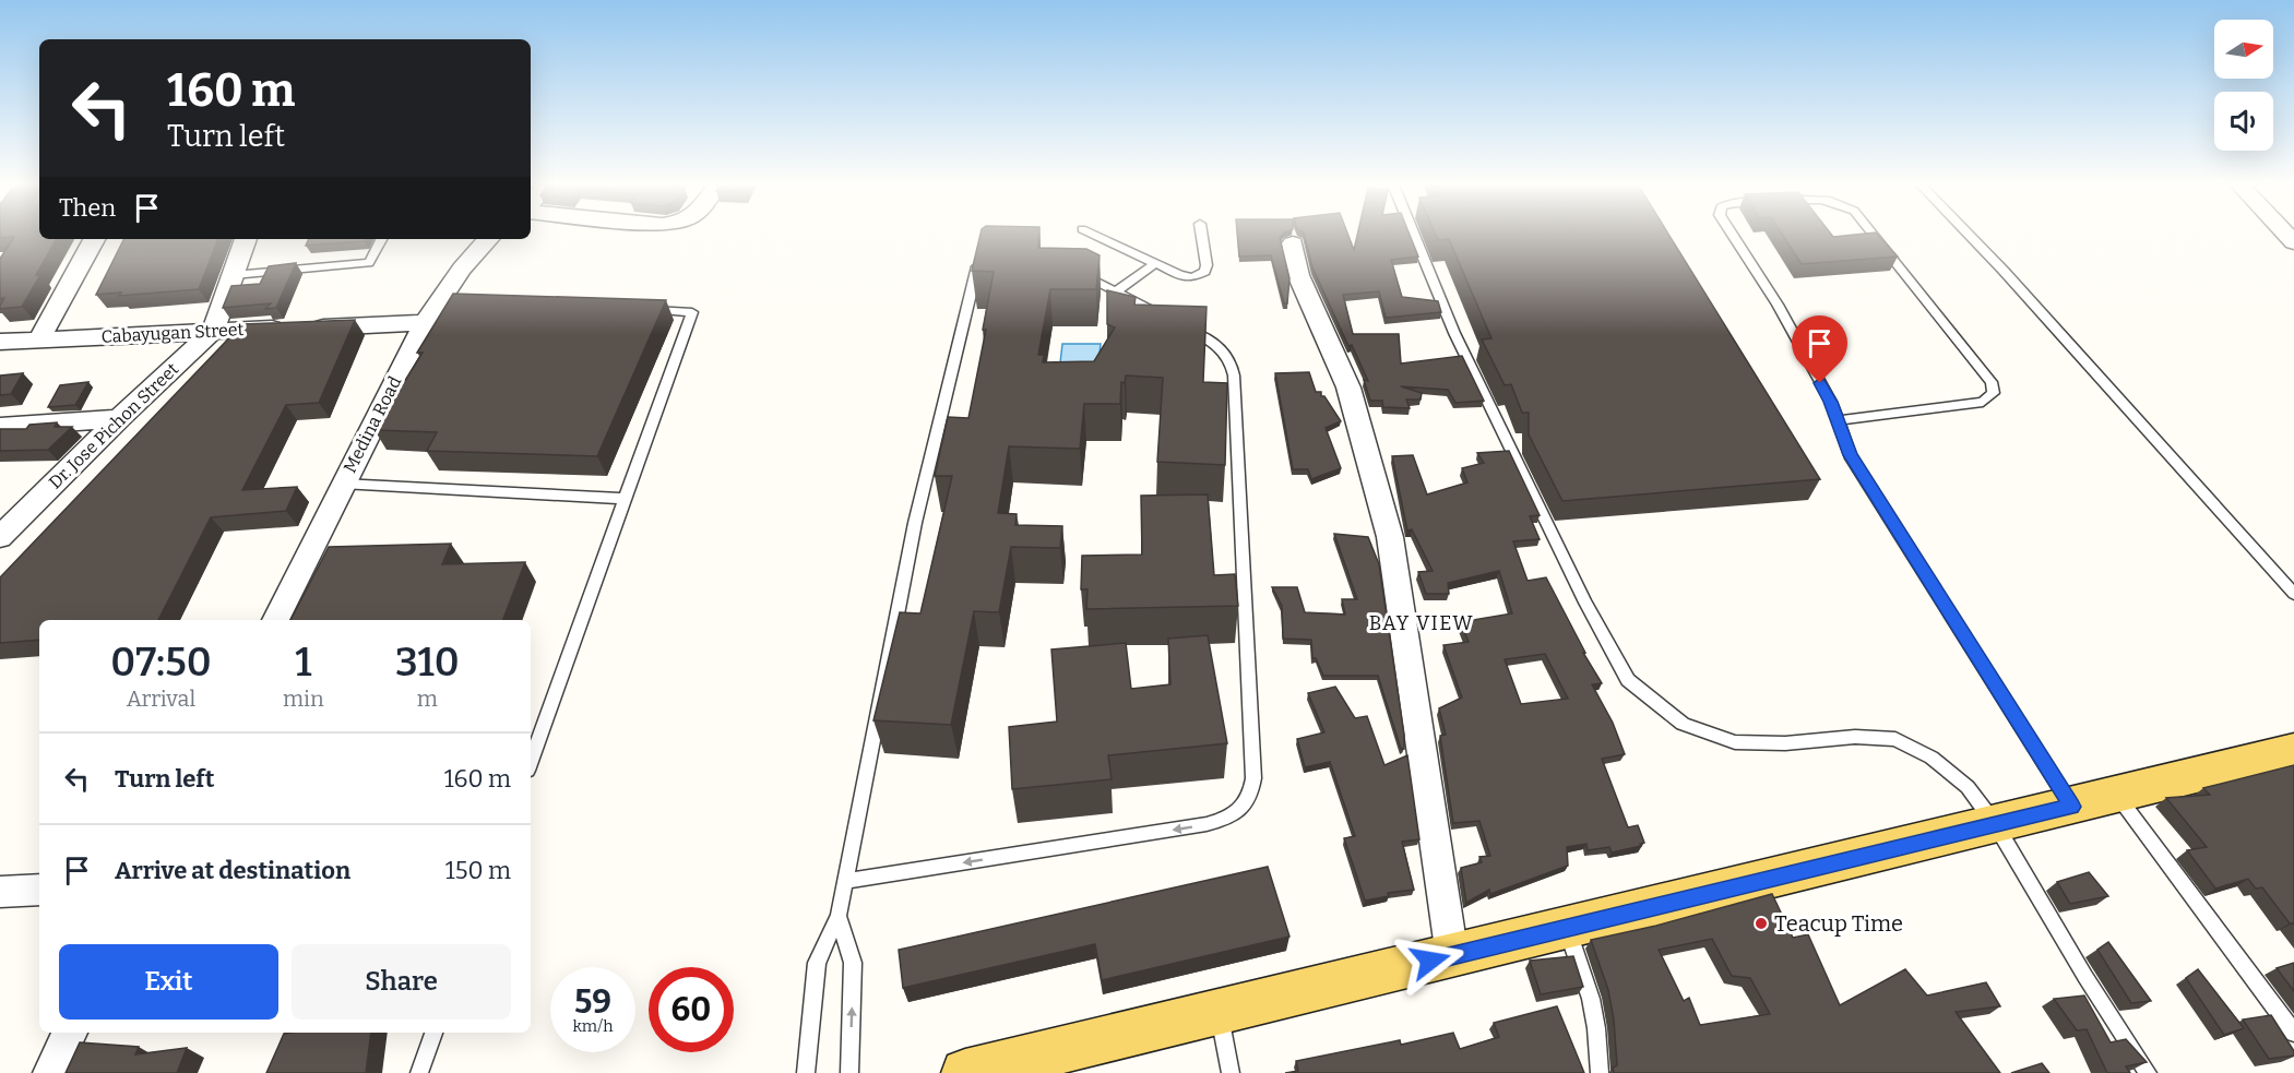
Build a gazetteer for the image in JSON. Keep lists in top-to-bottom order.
{
  "streets": {
    "street": ["Cabayugan Street", "Medina Road", "Dr. Jose Pichon Street"]
  },
  "crossings": [
    ["Cabayugan Street", "Medina Road"],
    ["Cabayugan Street", "Dr. Jose Pichon Street"]
  ],
  "districts": ["BAY VIEW"],
  "places": ["Teacup Time"],
  "north": "right",
  "page": {
    "turn": ["160 m", "Turn left"],
    "then": "Then",
    "eta": [
      "07:50",
      "Arrival",
      "1",
      "min",
      "310",
      "m"
    ],
    "list": [
      {
        "name": "Turn left",
        "value": "160 m"
      },
      {
        "name": "Arrive at destination",
        "value": "150 m"
      }
    ],
    "buttons": ["Exit", "Share"],
    "speed": "59 km/h",
    "limit": "60"
  }
}
